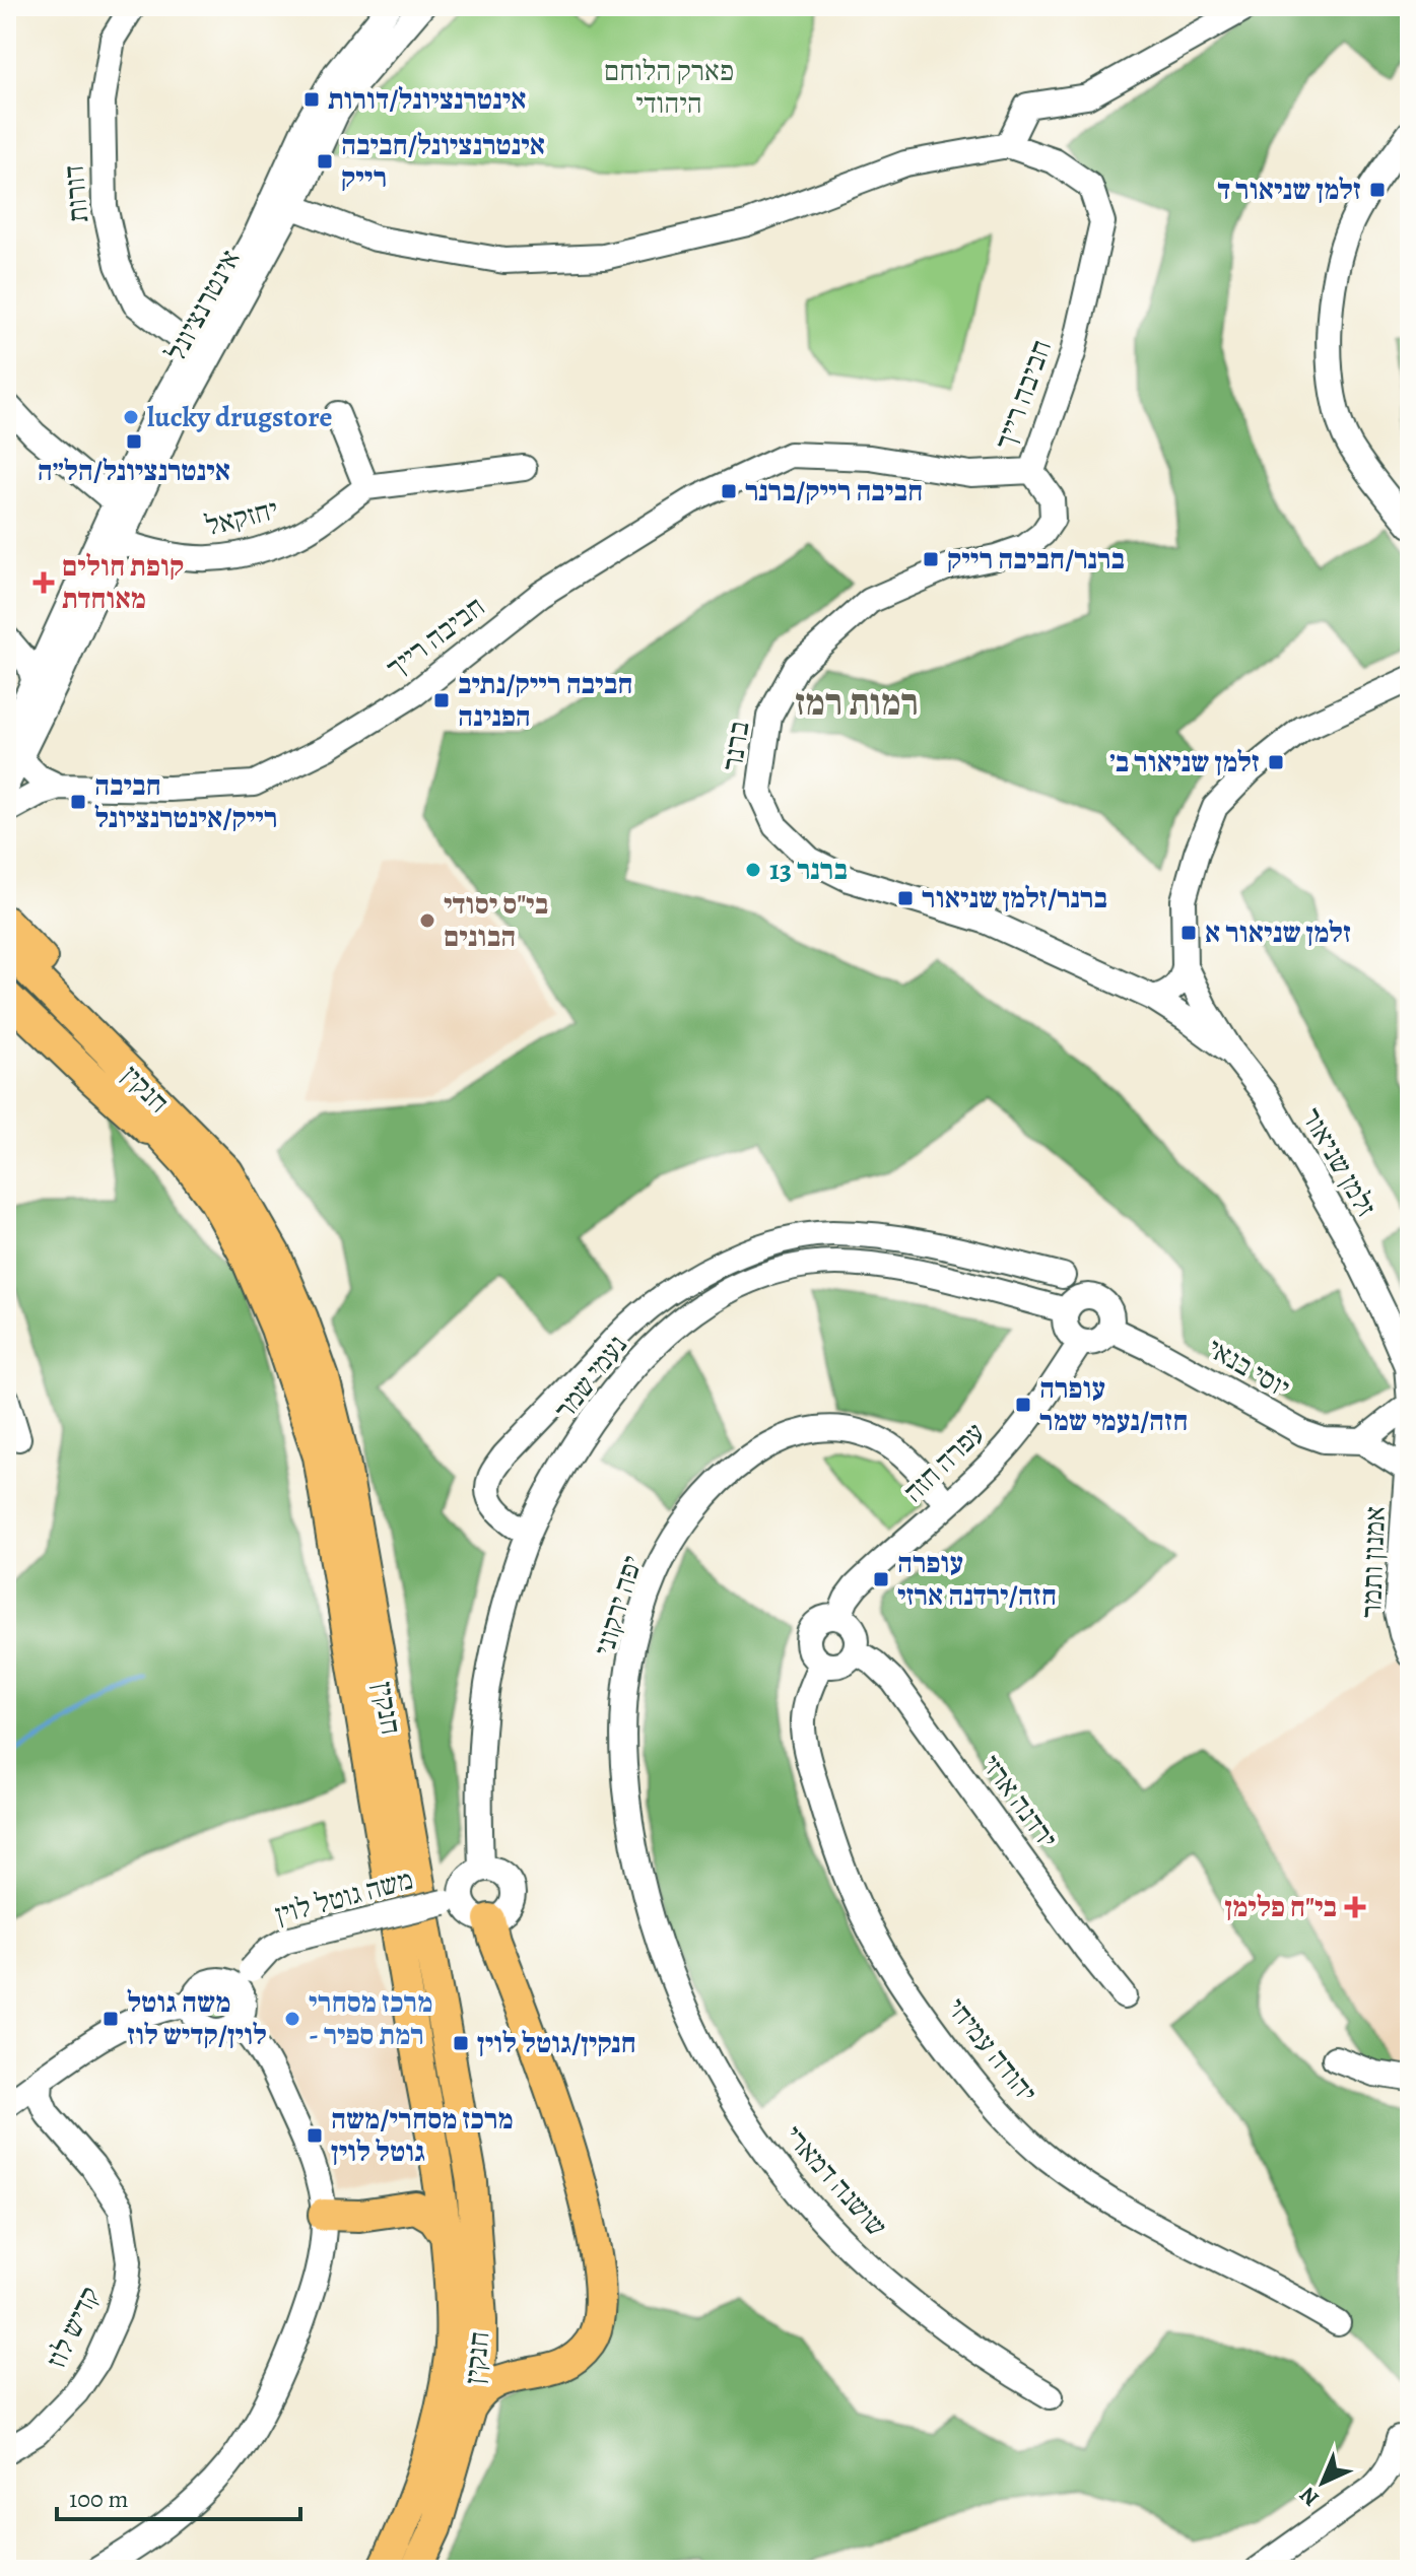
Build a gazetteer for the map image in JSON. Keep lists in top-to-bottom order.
{
  "streets": {
    "main road": ["חנקין"],
    "street": [
      "דורות",
      "אינטרנציונל",
      "חביבה רייך",
      "יחזקאל",
      "ברנר",
      "זלמן שניאור",
      "יוסי בנאי",
      "נעמי שמר",
      "עפרה חזה",
      "אמנון ותמר",
      "יפה ירקוני",
      "ירדנה ארזי",
      "משה גוטל לוין",
      "יהודה עמיחי",
      "שושנה דמארי",
      "קדיש לוז"
    ]
  },
  "crossings": [
    ["דורות", "אינטרנציונל"],
    ["אינטרנציונל", "חביבה רייך"],
    ["אינטרנציונל", "יחזקאל"],
    ["חביבה רייך", "ברנר"],
    ["ברנר", "זלמן שניאור"],
    ["יוסי בנאי", "נעמי שמר"],
    ["יוסי בנאי", "עפרה חזה"],
    ["נעמי שמר", "עפרה חזה"],
    ["נעמי שמר", "משה גוטל לוין"],
    ["עפרה חזה", "יפה ירקוני"],
    ["עפרה חזה", "ירדנה ארזי"],
    ["עפרה חזה", "יהודה עמיחי"],
    ["יפה ירקוני", "שושנה דמארי"],
    ["ירדנה ארזי", "יהודה עמיחי"]
  ],
  "districts": ["רמות רמז"],
  "parks": ["פארק הלוחם היהודי"],
  "places": {
    "transit": [
      "אינטרנציונל/דורות",
      "אינטרנציונל/חביבה רייק",
      "זלמן שניאור ד",
      "אינטרנציונל/הל״ה",
      "חביבה רייק/ברנר",
      "ברנר/חביבה רייק",
      "חביבה רייק/נתיב הפנינה",
      "זלמן שניאור ב׳",
      "חביבה רייק/אינטרנציונל",
      "ברנר/זלמן שניאור",
      "זלמן שניאור א",
      "עופרה חזה/נעמי שמר",
      "עופרה חזה/ירדנה ארזי",
      "משה גוטל לוין/קדיש לוז",
      "חנקין/גוטל לוין",
      "מרכז מסחרי/משה גוטל לוין"
    ],
    "other": [
      "lucky drugstore",
      "ברנר 13",
      "בי\"ס יסודי הבונים",
      "מרכז מסחרי - רמת ספיר"
    ],
    "health": ["קופת חולים מאוחדת", "בי\"ח פלימן"]
  },
  "scale_bar": "100 m",
  "north": "bottom left"
}
